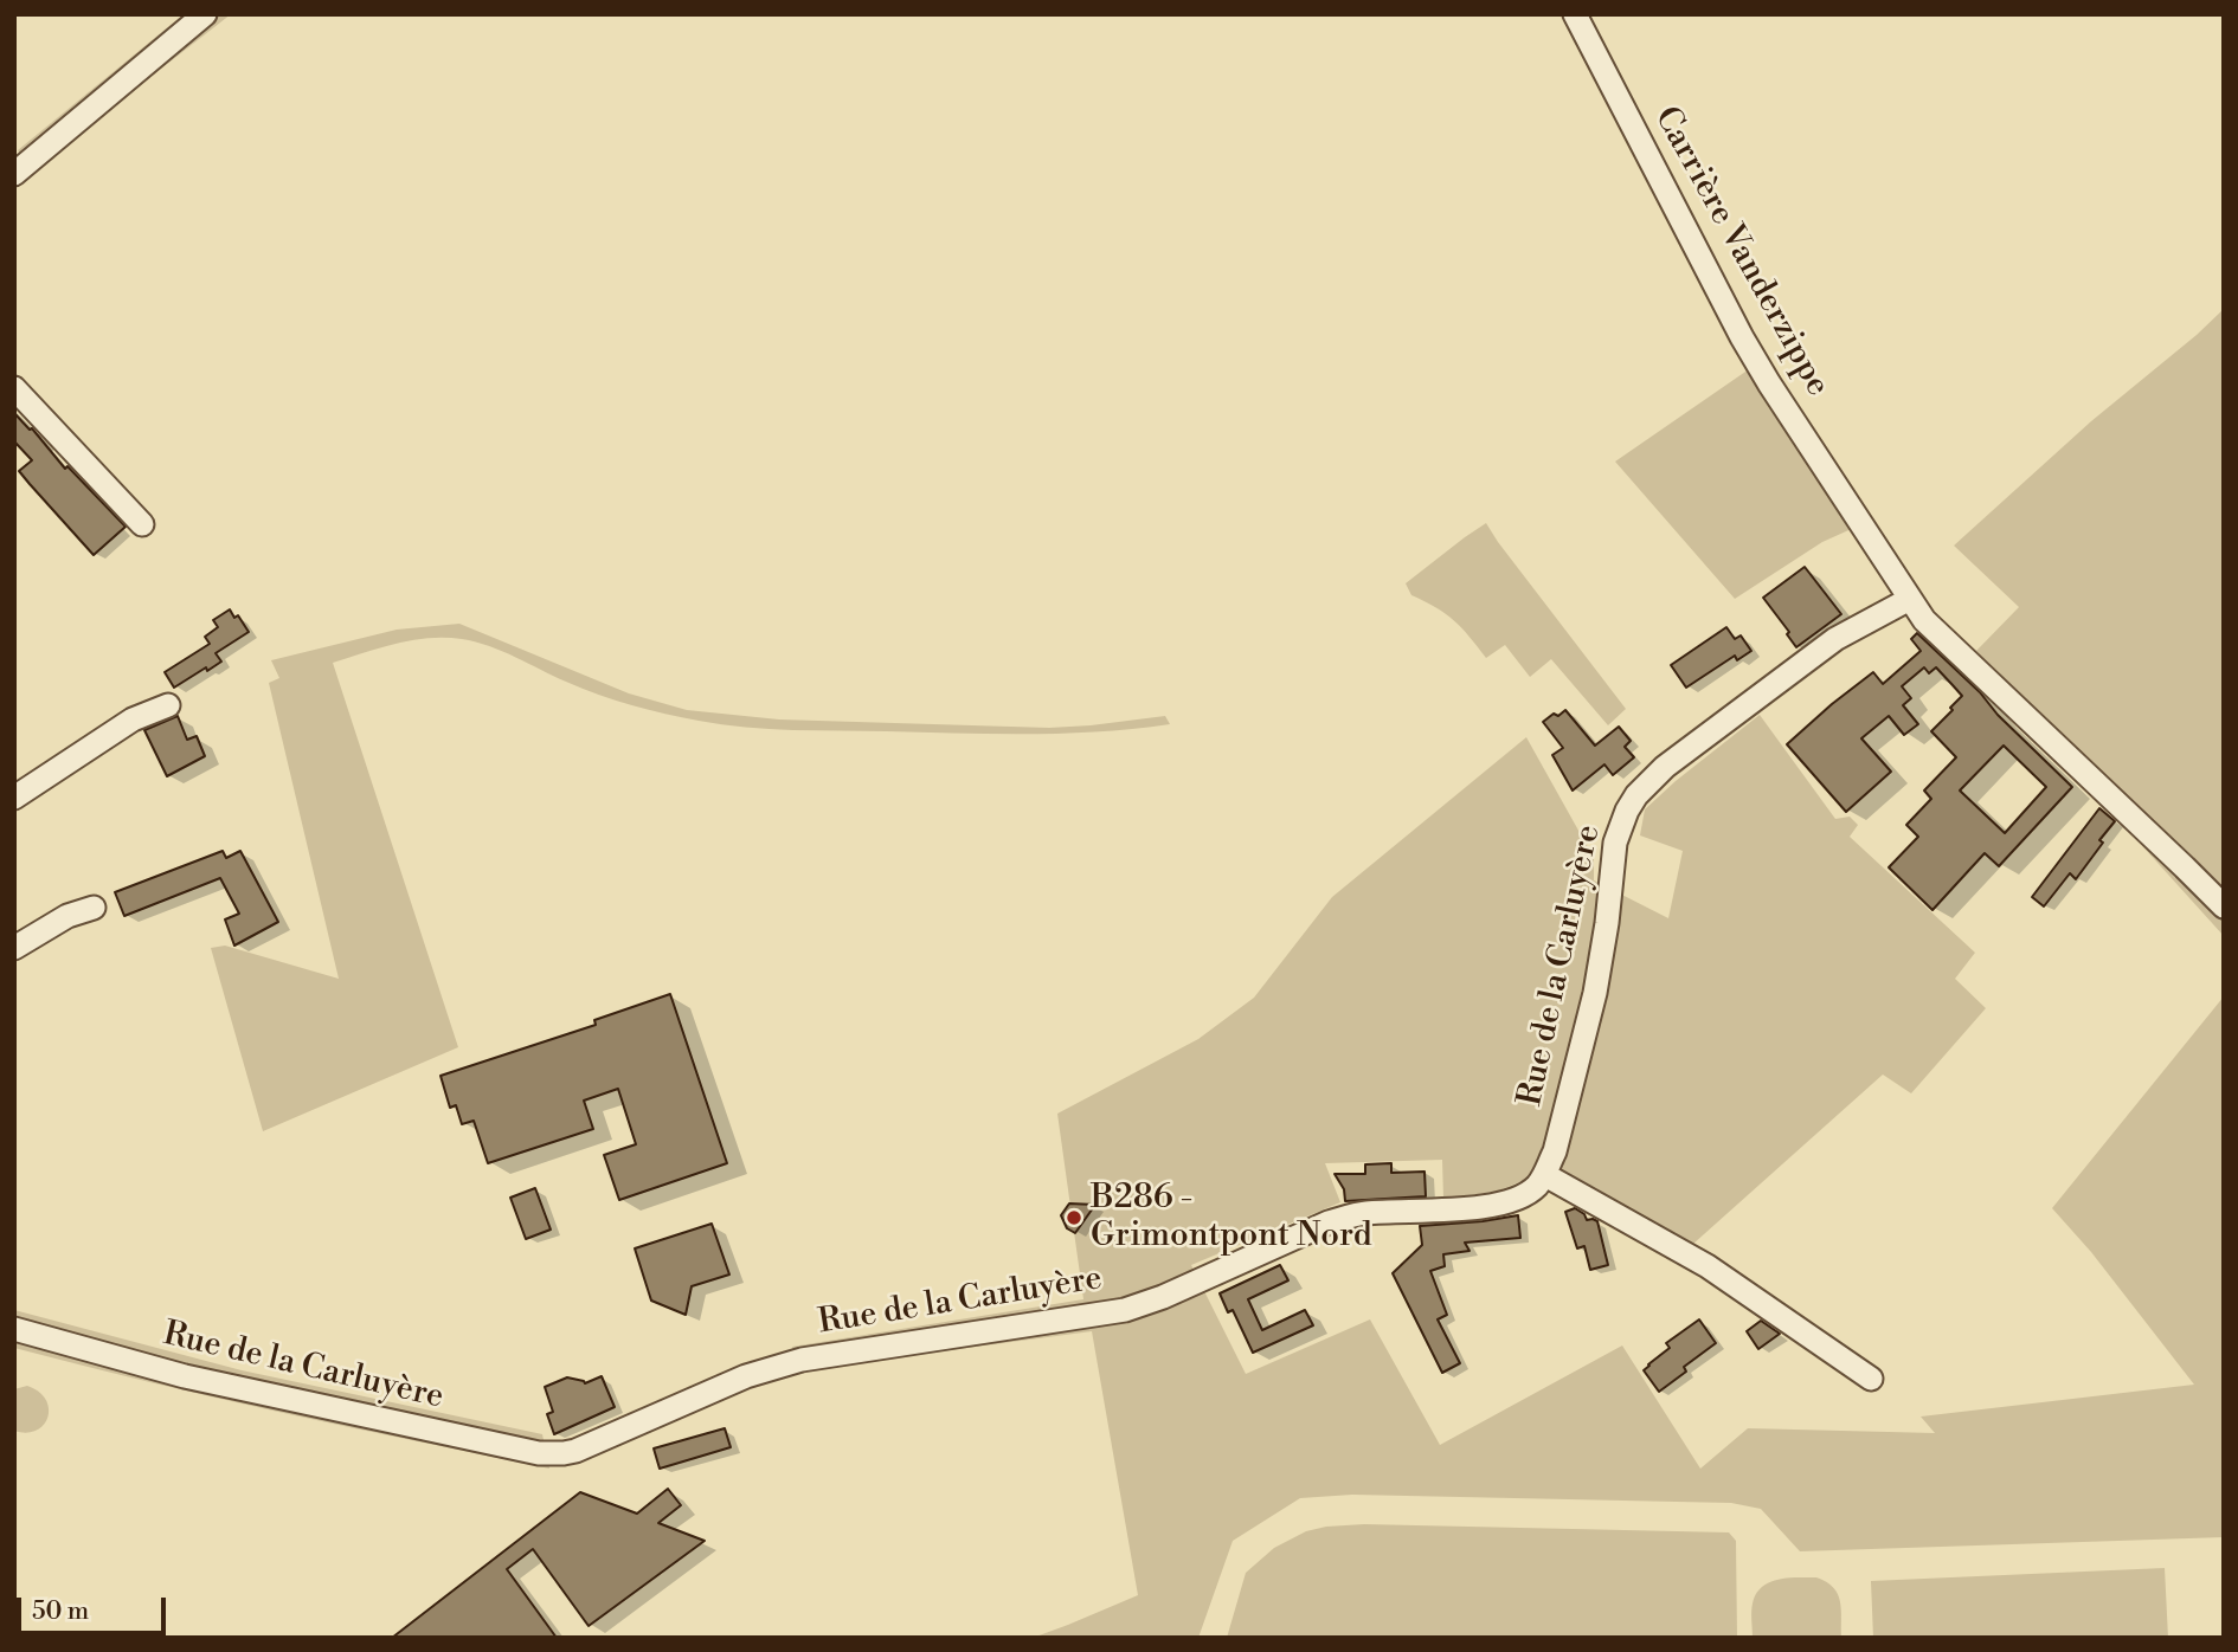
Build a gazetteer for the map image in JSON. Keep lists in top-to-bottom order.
{
  "streets": {
    "street": ["Carrière Vanderzippe", "Rue de la Carluyère"]
  },
  "crossings": [
    ["Carrière Vanderzippe", "Rue de la Carluyère"]
  ],
  "places": ["B286 - Grimontpont Nord"],
  "scale_bar": "50 m"
}
